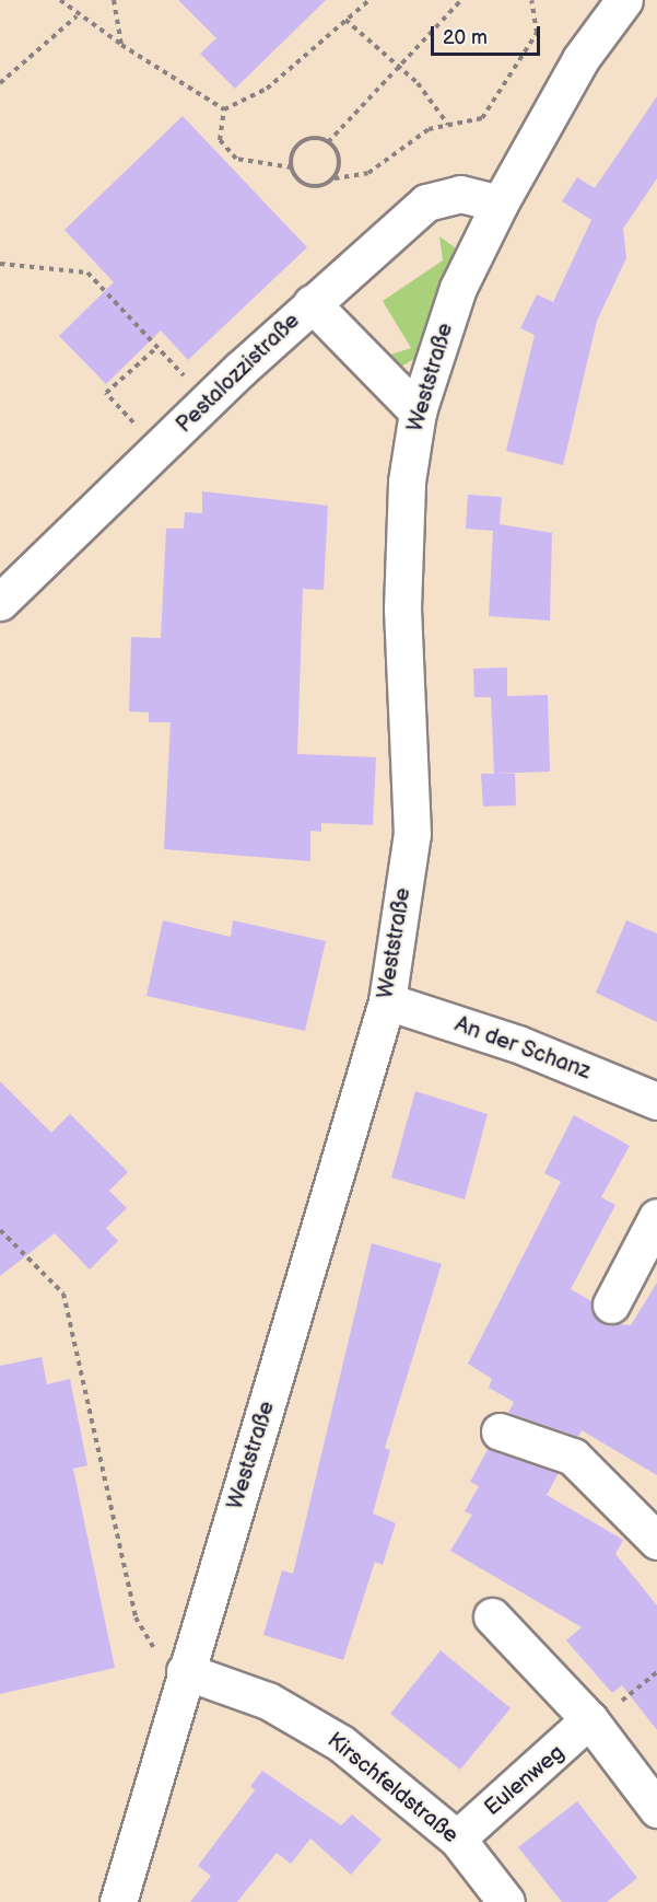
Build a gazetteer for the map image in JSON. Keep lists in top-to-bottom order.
{
  "streets": {
    "street": [
      "Pestalozzistraße",
      "Weststraße",
      "An der Schanz",
      "Eulenweg",
      "Kirschfeldstraße"
    ]
  },
  "crossings": [
    ["Pestalozzistraße", "Weststraße"],
    ["Weststraße", "An der Schanz"],
    ["Weststraße", "Kirschfeldstraße"],
    ["Eulenweg", "Kirschfeldstraße"]
  ],
  "scale_bar": "20 m"
}
